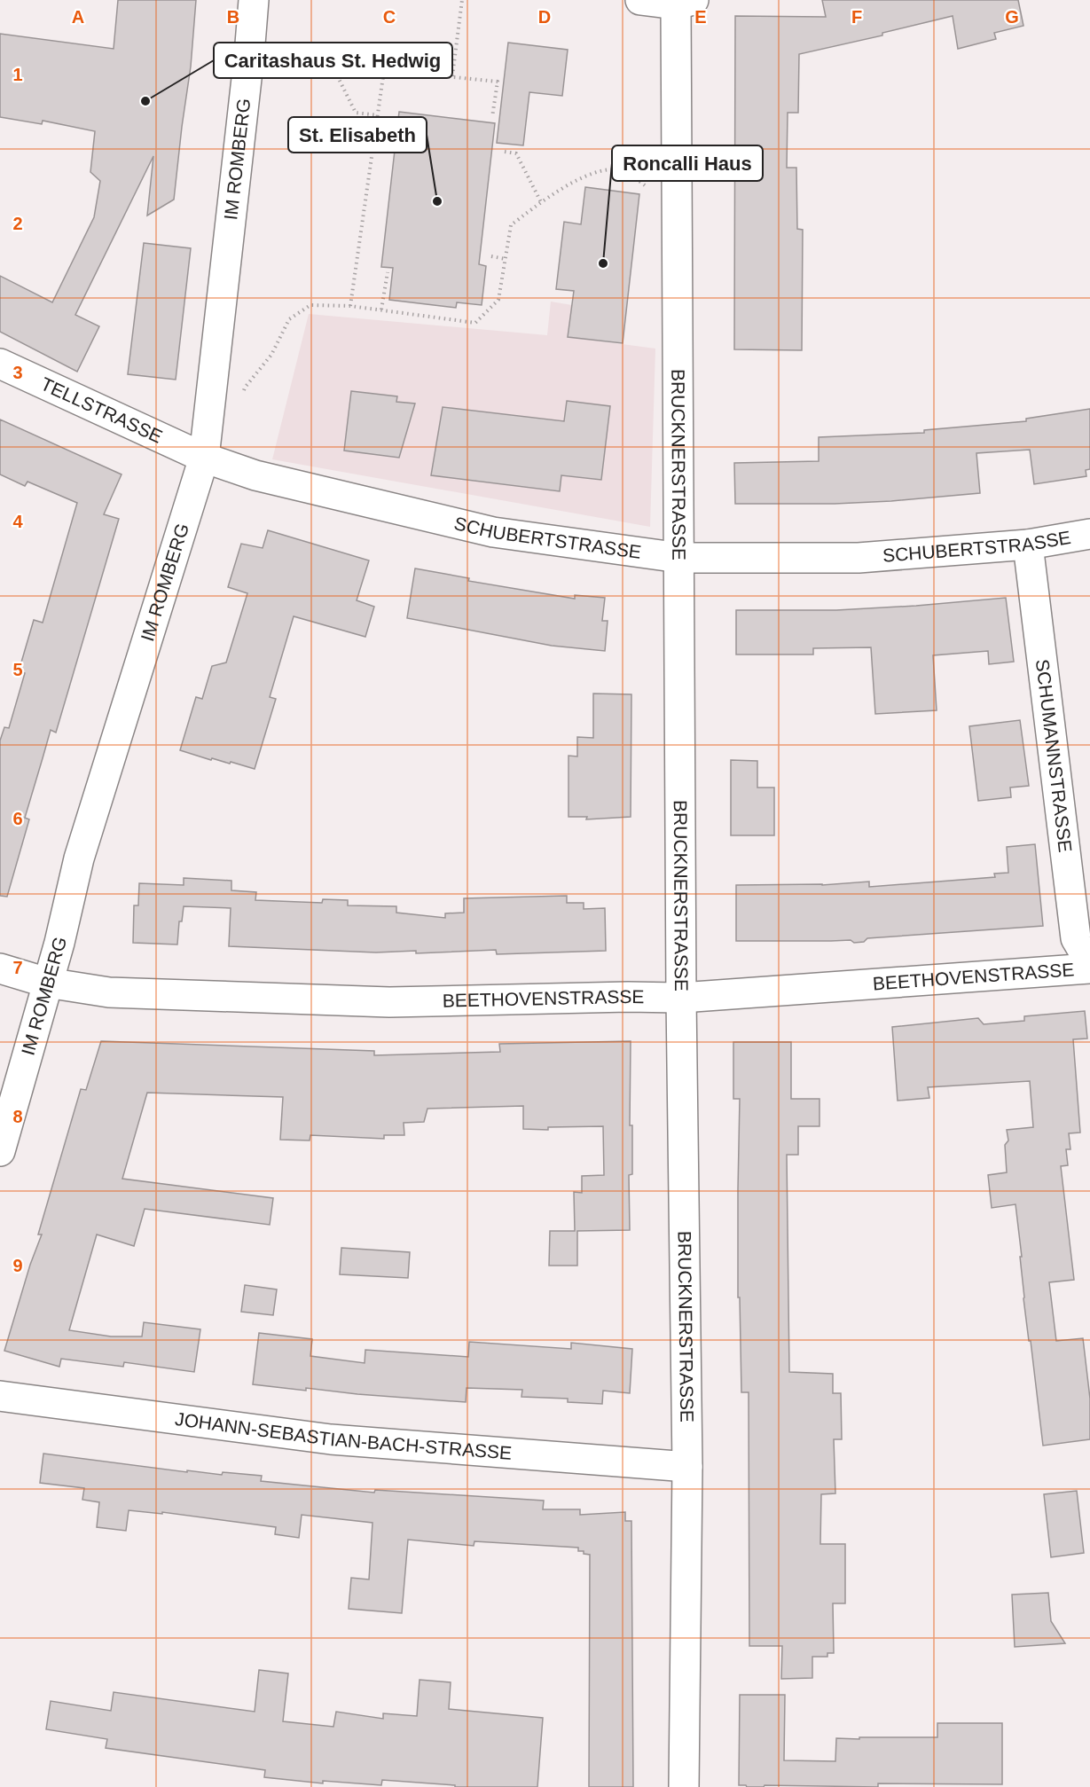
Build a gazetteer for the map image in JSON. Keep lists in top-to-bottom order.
{
  "streets": {
    "street": [
      "IM ROMBERG",
      "TELLSTRASSE",
      "BRUCKNERSTRASSE",
      "SCHUBERTSTRASSE",
      "SCHUMANNSTRASSE",
      "BEETHOVENSTRASSE",
      "JOHANN-SEBASTIAN-BACH-STRASSE"
    ]
  },
  "crossings": [
    ["IM ROMBERG", "TELLSTRASSE"],
    ["IM ROMBERG", "SCHUBERTSTRASSE"],
    ["IM ROMBERG", "BEETHOVENSTRASSE"],
    ["TELLSTRASSE", "SCHUBERTSTRASSE"],
    ["BRUCKNERSTRASSE", "SCHUBERTSTRASSE"],
    ["BRUCKNERSTRASSE", "BEETHOVENSTRASSE"],
    ["BRUCKNERSTRASSE", "JOHANN-SEBASTIAN-BACH-STRASSE"],
    ["SCHUBERTSTRASSE", "SCHUMANNSTRASSE"]
  ],
  "places": ["Caritashaus St. Hedwig", "St. Elisabeth", "Roncalli Haus"],
  "grid": {
    "columns": [
      "A",
      "B",
      "C",
      "D",
      "E",
      "F",
      "G"
    ],
    "rows": [
      "1",
      "2",
      "3",
      "4",
      "5",
      "6",
      "7",
      "8",
      "9"
    ]
  }
}
